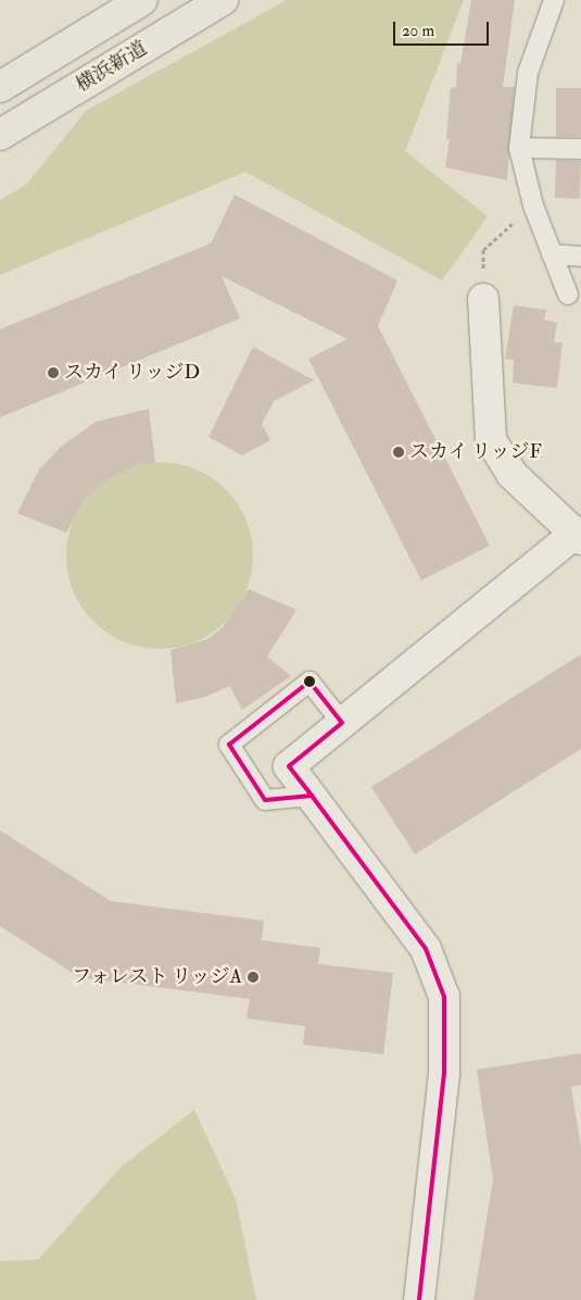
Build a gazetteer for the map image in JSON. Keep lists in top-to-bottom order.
{
  "streets": {
    "highway": ["横浜新道"]
  },
  "places": ["スカイ リッジD", "スカイ リッジF", "フォレスト リッジA"],
  "scale_bar": "20 m"
}
